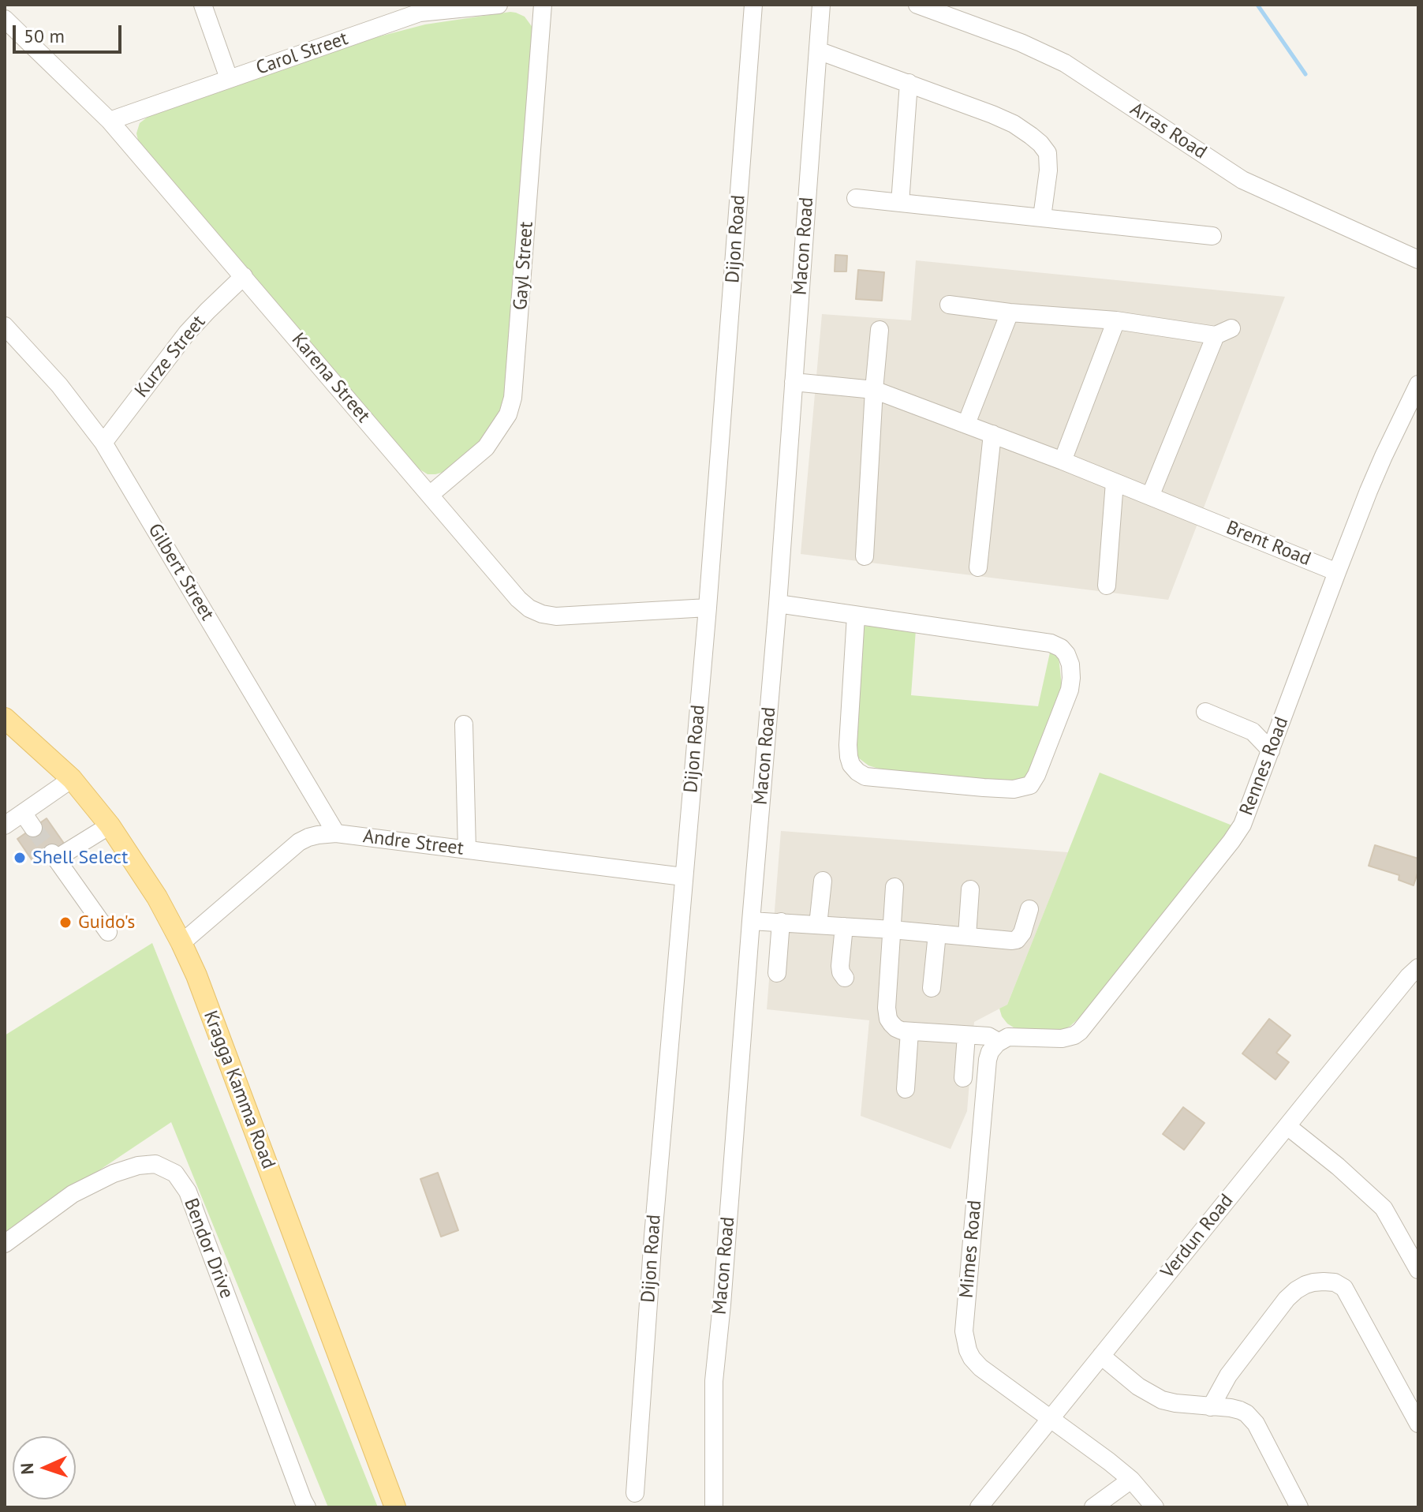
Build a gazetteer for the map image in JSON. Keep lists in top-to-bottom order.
{
  "streets": {
    "main road": ["Kragga Kamma Road"],
    "street": [
      "Carol Street",
      "Arras Road",
      "Dijon Road",
      "Macon Road",
      "Gayl Street",
      "Kurze Street",
      "Karena Street",
      "Brent Road",
      "Gilbert Street",
      "Rennes Road",
      "Andre Street",
      "Verdun Road",
      "Bendor Drive",
      "Mimes Road"
    ]
  },
  "crossings": [
    ["Carol Street", "Karena Street"],
    ["Dijon Road", "Karena Street"],
    ["Dijon Road", "Andre Street"],
    ["Macon Road", "Brent Road"],
    ["Gayl Street", "Karena Street"],
    ["Kurze Street", "Karena Street"],
    ["Kurze Street", "Gilbert Street"],
    ["Brent Road", "Rennes Road"],
    ["Gilbert Street", "Andre Street"],
    ["Rennes Road", "Mimes Road"],
    ["Andre Street", "Kragga Kamma Road"],
    ["Verdun Road", "Mimes Road"]
  ],
  "places": ["Shell Select", "Guido's"],
  "scale_bar": "50 m",
  "north": "left"
}
